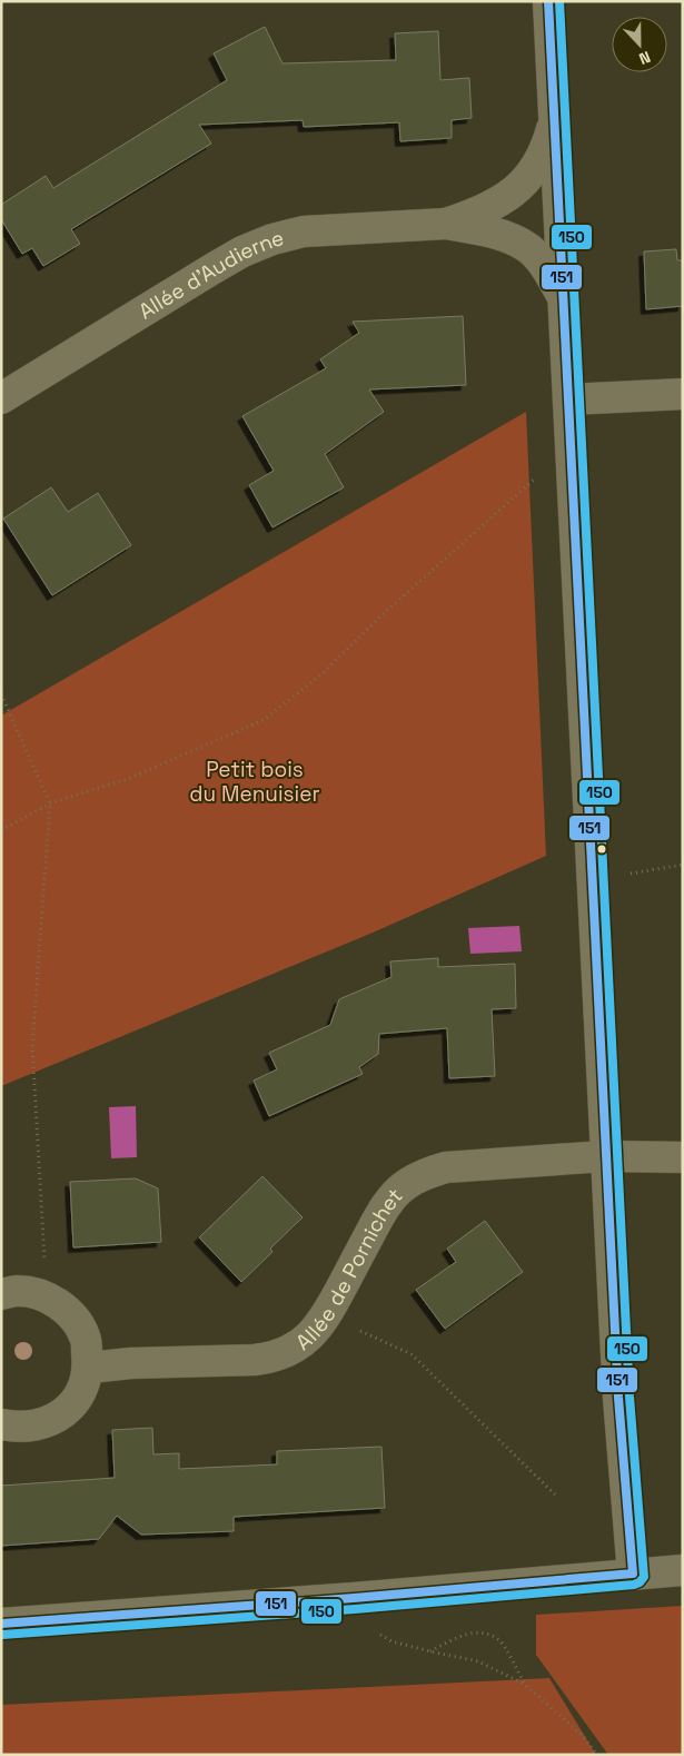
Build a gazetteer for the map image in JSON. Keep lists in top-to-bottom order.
{
  "streets": {
    "street": ["Allée d'Audierne", "Allée de Pornichet"]
  },
  "parks": ["Petit bois du Menuisier"],
  "lines": ["transit line 151", "transit line 150"],
  "north": "bottom"
}
